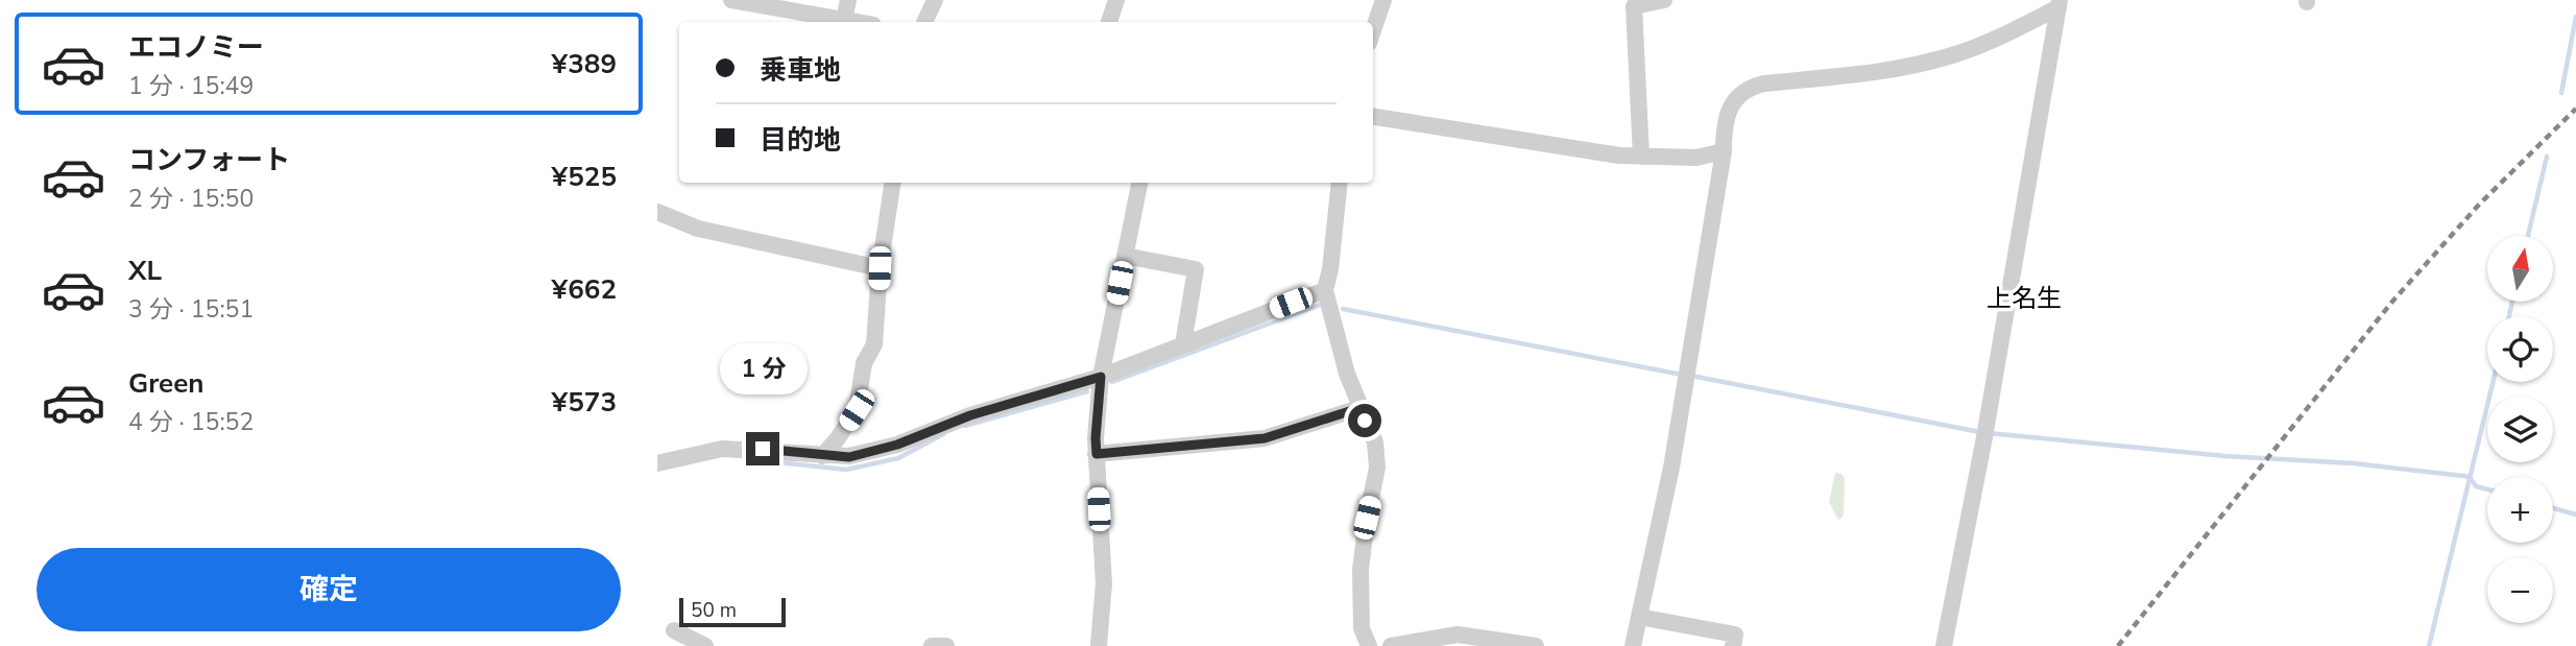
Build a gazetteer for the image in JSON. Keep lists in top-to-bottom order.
{
  "districts": ["上名生"],
  "scale_bar": "50 m",
  "north": "top",
  "page": {
    "list": [
      {
        "name": "エコノミー",
        "note": "1 分 · 15:49",
        "value": "¥389"
      },
      {
        "name": "コンフォート",
        "note": "2 分 · 15:50",
        "value": "¥525"
      },
      {
        "name": "XL",
        "note": "3 分 · 15:51",
        "value": "¥662"
      },
      {
        "name": "Green",
        "note": "4 分 · 15:52",
        "value": "¥573"
      }
    ],
    "banner": ["乗車地", "目的地"],
    "map_buttons": ["+", "−"],
    "bubble": "1 分",
    "buttons": "確定",
    "scale": "50 m"
  }
}
